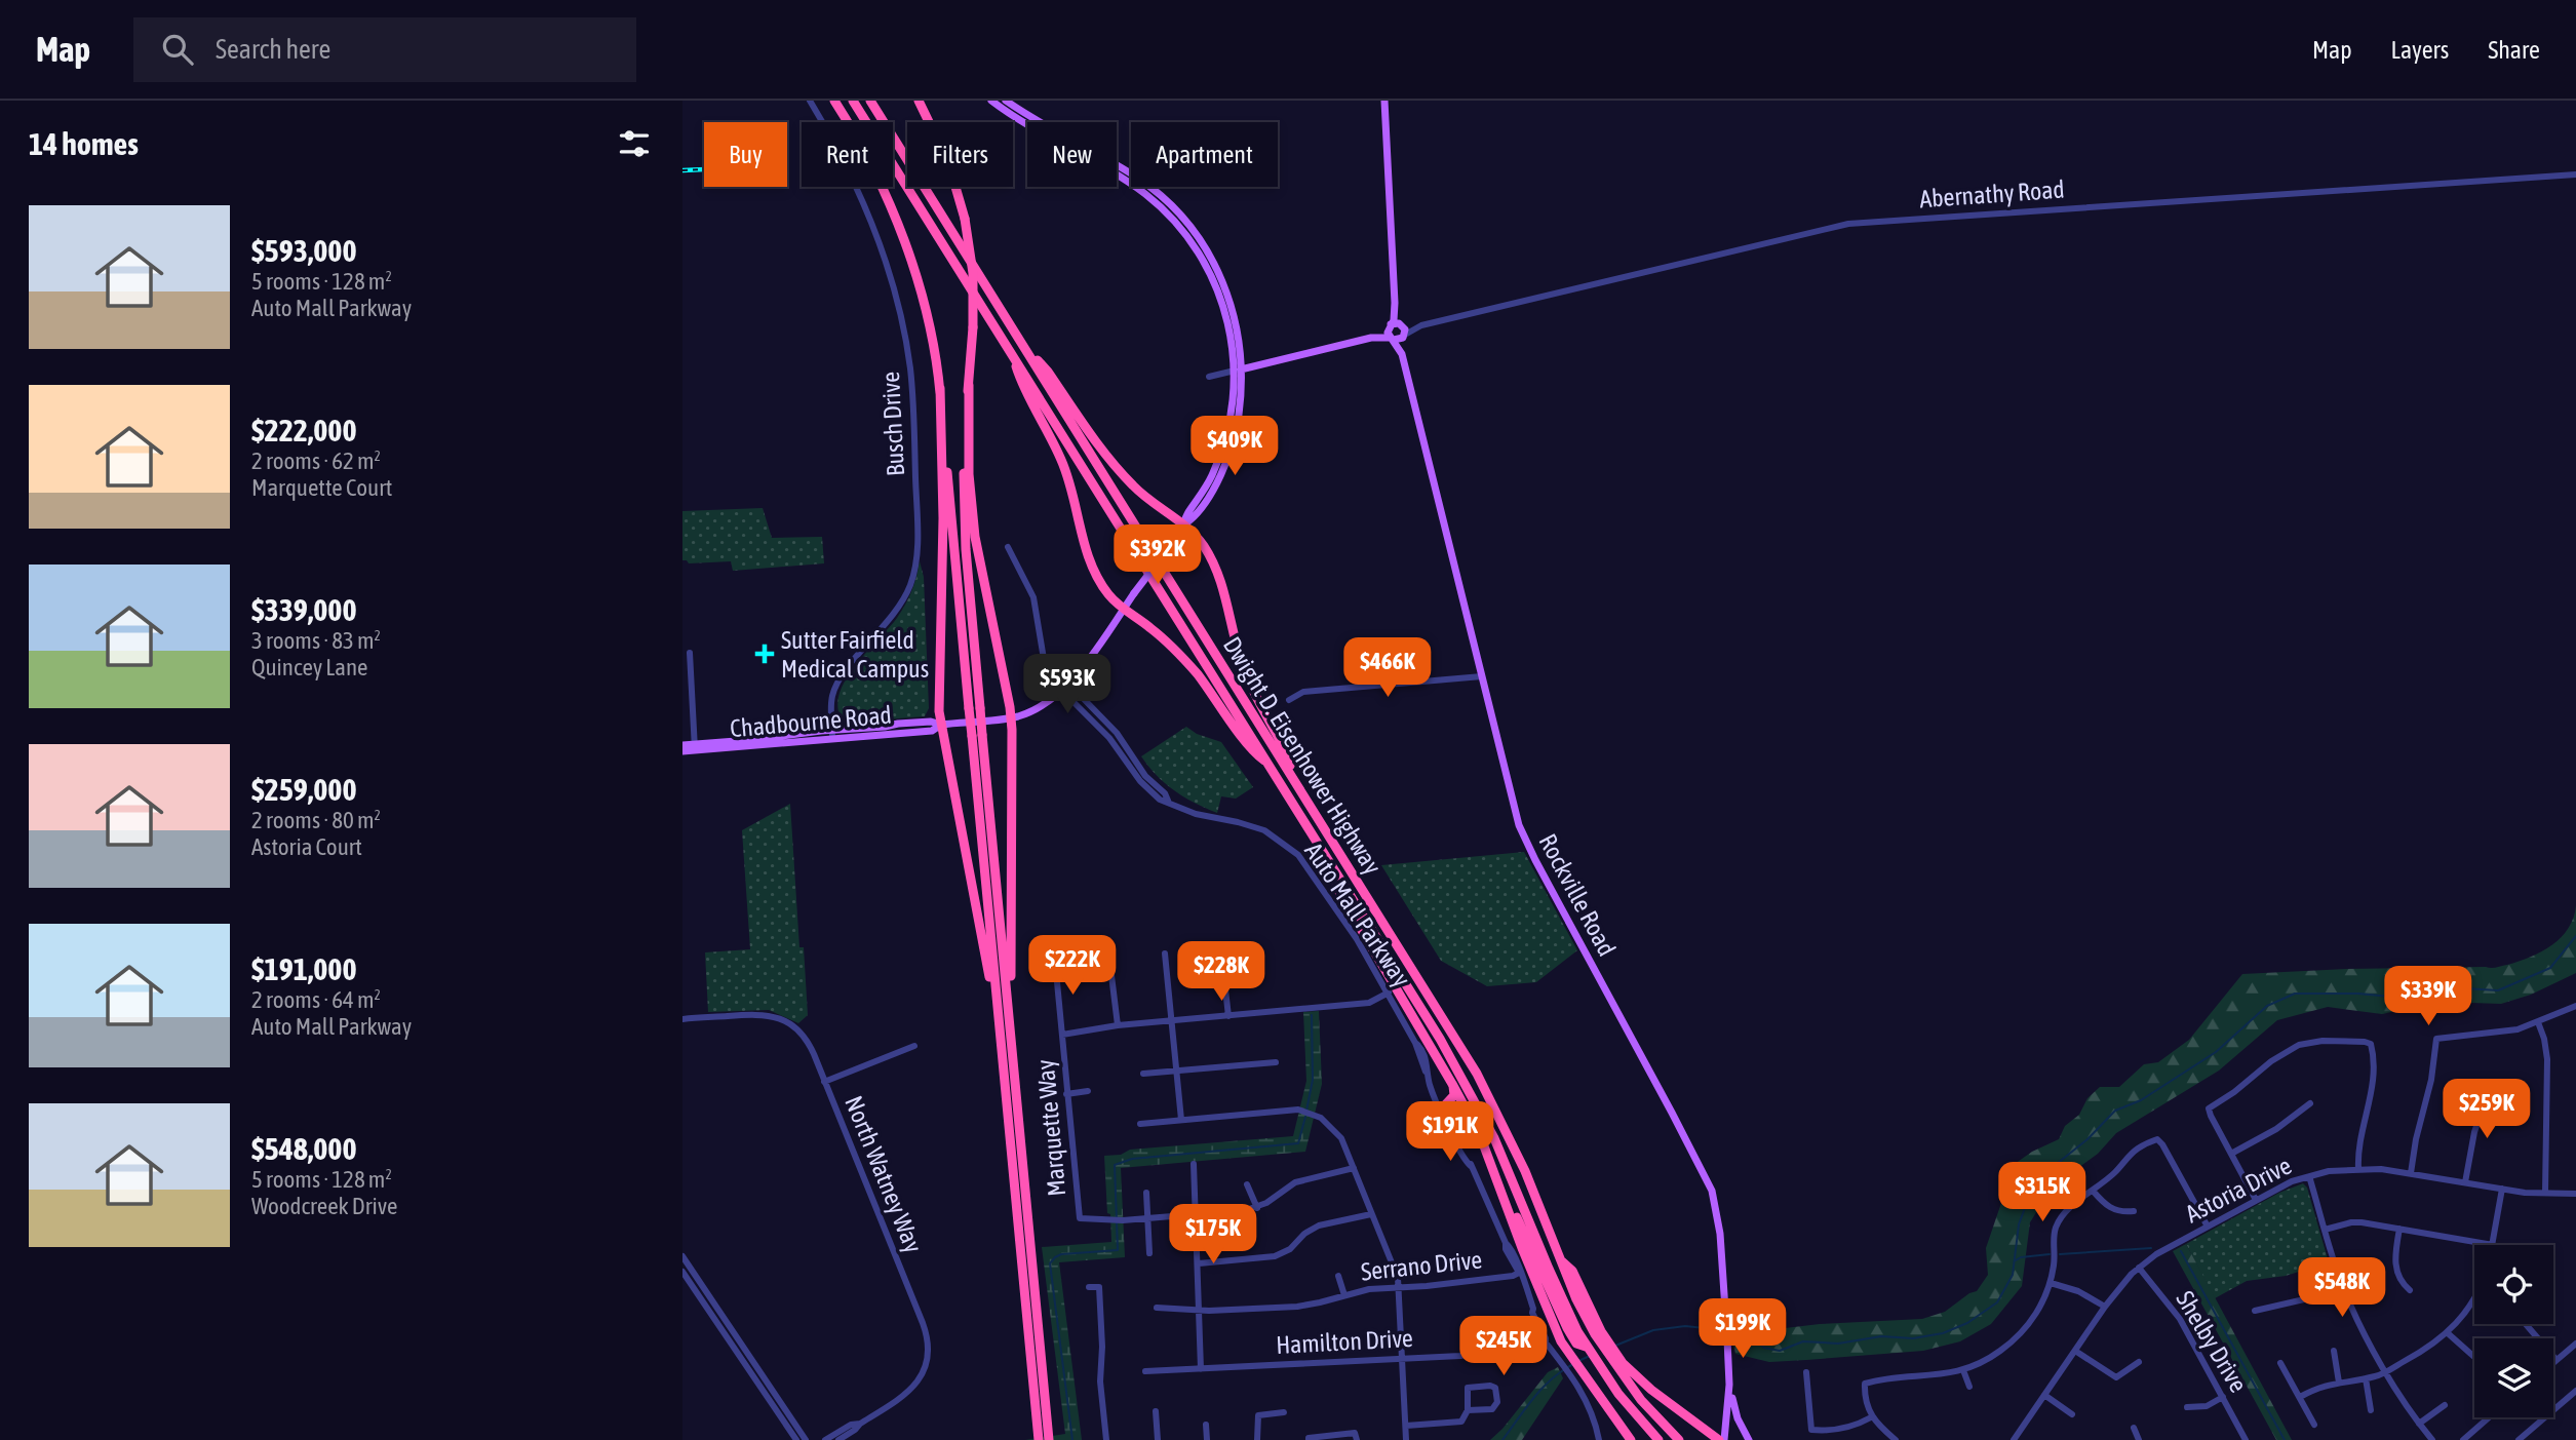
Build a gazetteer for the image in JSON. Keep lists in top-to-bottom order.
{
  "streets": {
    "highway": ["Dwight D. Eisenhower Highway"],
    "main road": ["Chadbourne Road", "Rockville Road"],
    "street": [
      "Abernathy Road",
      "Busch Drive",
      "Auto Mall Parkway",
      "Marquette Way",
      "North Watney Way",
      "Astoria Drive",
      "Serrano Drive",
      "Hamilton Drive",
      "Shelby Drive"
    ]
  },
  "crossings": [
    ["Abernathy Road", "Rockville Road"],
    ["Busch Drive", "Chadbourne Road"],
    ["Chadbourne Road", "Auto Mall Parkway"],
    ["Auto Mall Parkway", "Serrano Drive"],
    ["Auto Mall Parkway", "Hamilton Drive"],
    ["Astoria Drive", "Shelby Drive"]
  ],
  "places": {
    "health": ["Sutter Fairfield Medical Campus"]
  },
  "page": {
    "header": "Map",
    "search": "Search here",
    "nav": ["Map", "Layers", "Share"],
    "heading": "14 homes",
    "chip": [
      "Buy",
      "Rent",
      "Filters",
      "New",
      "Apartment"
    ],
    "list": [
      {
        "name": "$593,000",
        "note": "5 rooms · 128 m² · Auto Mall Parkway"
      },
      {
        "name": "$222,000",
        "note": "2 rooms · 62 m² · Marquette Court"
      },
      {
        "name": "$339,000",
        "note": "3 rooms · 83 m² · Quincey Lane"
      },
      {
        "name": "$259,000",
        "note": "2 rooms · 80 m² · Astoria Court"
      },
      {
        "name": "$191,000",
        "note": "2 rooms · 64 m² · Auto Mall Parkway"
      },
      {
        "name": "$548,000",
        "note": "5 rooms · 128 m² · Woodcreek Drive"
      }
    ],
    "price": [
      "$409K",
      "$392K",
      "$466K",
      "$593K",
      "$222K",
      "$228K",
      "$339K",
      "$259K",
      "$191K",
      "$315K",
      "$175K",
      "$548K",
      "$199K",
      "$245K"
    ]
  }
}
